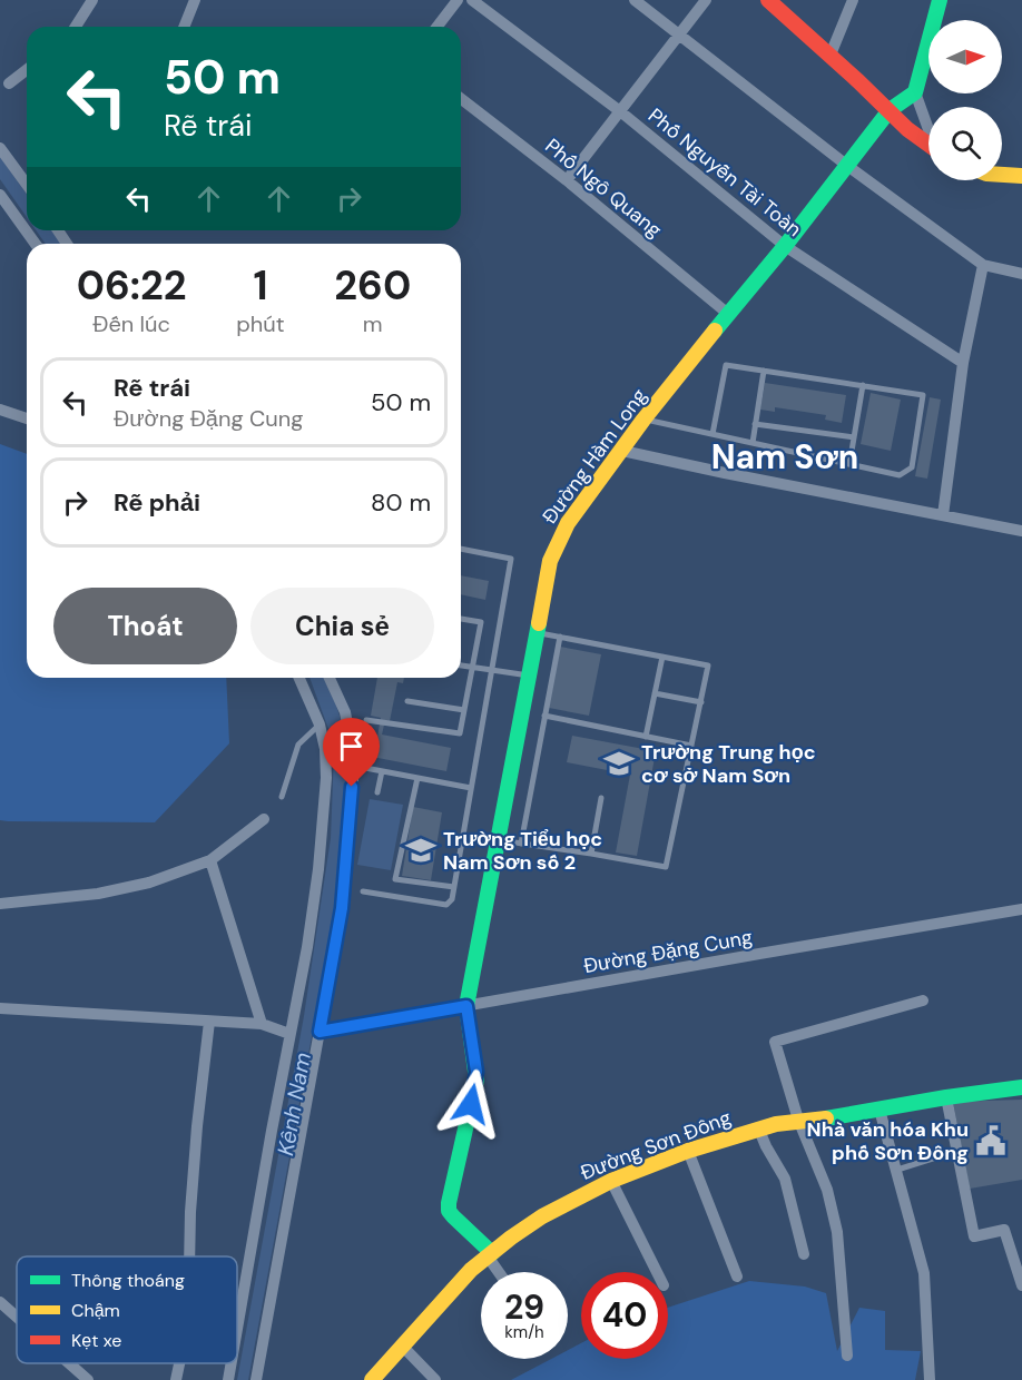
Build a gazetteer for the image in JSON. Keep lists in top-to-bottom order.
{
  "streets": {
    "street": [
      "Phố Nguyễn Tài Toàn",
      "Phố Ngô Quang",
      "Đường Hàm Long",
      "Đường Đặng Cung",
      "Đường Sơn Đông"
    ]
  },
  "crossings": [
    ["Phố Nguyễn Tài Toàn", "Đường Hàm Long"],
    ["Phố Ngô Quang", "Đường Hàm Long"],
    ["Đường Hàm Long", "Đường Đặng Cung"],
    ["Đường Hàm Long", "Đường Sơn Đông"]
  ],
  "districts": ["Nam Sơn"],
  "water": ["Kênh Nam"],
  "places": {
    "school or university": ["Trường Trung học cơ sở Nam Sơn", "Trường Tiểu học Nam Sơn số 2"],
    "public building": ["Nhà văn hóa Khu phố Sơn Đông"]
  },
  "legend": ["Thông thoáng", "Chậm", "Kẹt xe"],
  "north": "right",
  "page": {
    "turn": ["50 m", "Rẽ trái"],
    "eta": [
      "06:22",
      "Đến lúc",
      "1",
      "phút",
      "260",
      "m"
    ],
    "list": [
      {
        "name": "Rẽ trái",
        "note": "Đường Đặng Cung",
        "value": "50 m"
      },
      {
        "name": "Rẽ phải",
        "value": "80 m"
      }
    ],
    "buttons": ["Thoát", "Chia sẻ"],
    "speed": "29 km/h",
    "limit": "40"
  }
}
